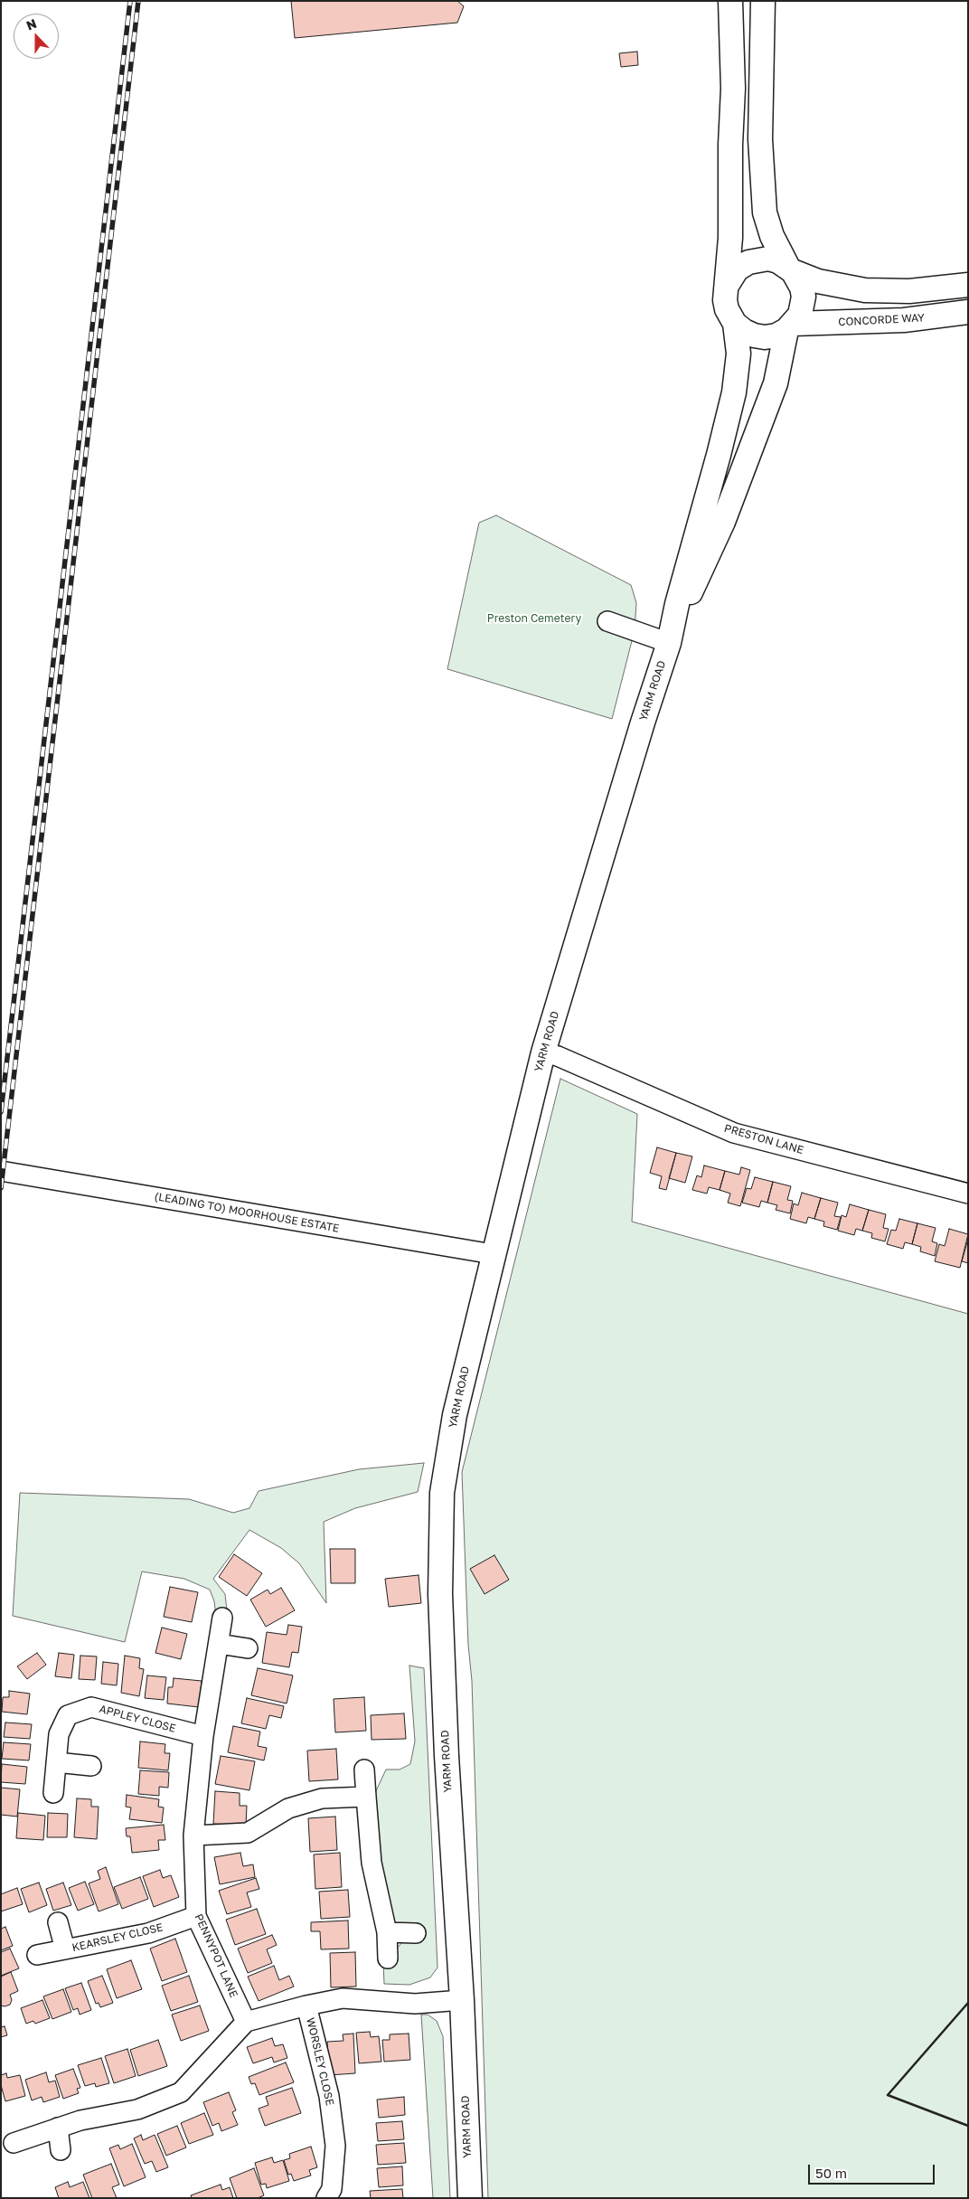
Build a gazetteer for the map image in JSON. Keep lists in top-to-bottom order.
{
  "streets": {
    "main road": ["CONCORDE WAY", "YARM ROAD"],
    "street": [
      "PRESTON LANE",
      "(LEADING TO) MOORHOUSE ESTATE",
      "APPLEY CLOSE",
      "KEARSLEY CLOSE",
      "PENNYPOT LANE",
      "WORSLEY CLOSE"
    ]
  },
  "crossings": [
    ["YARM ROAD", "PRESTON LANE"],
    ["YARM ROAD", "(LEADING TO) MOORHOUSE ESTATE"],
    ["APPLEY CLOSE", "PENNYPOT LANE"],
    ["KEARSLEY CLOSE", "PENNYPOT LANE"]
  ],
  "parks": ["Preston Cemetery"],
  "scale_bar": "50 m",
  "north": "top"
}
